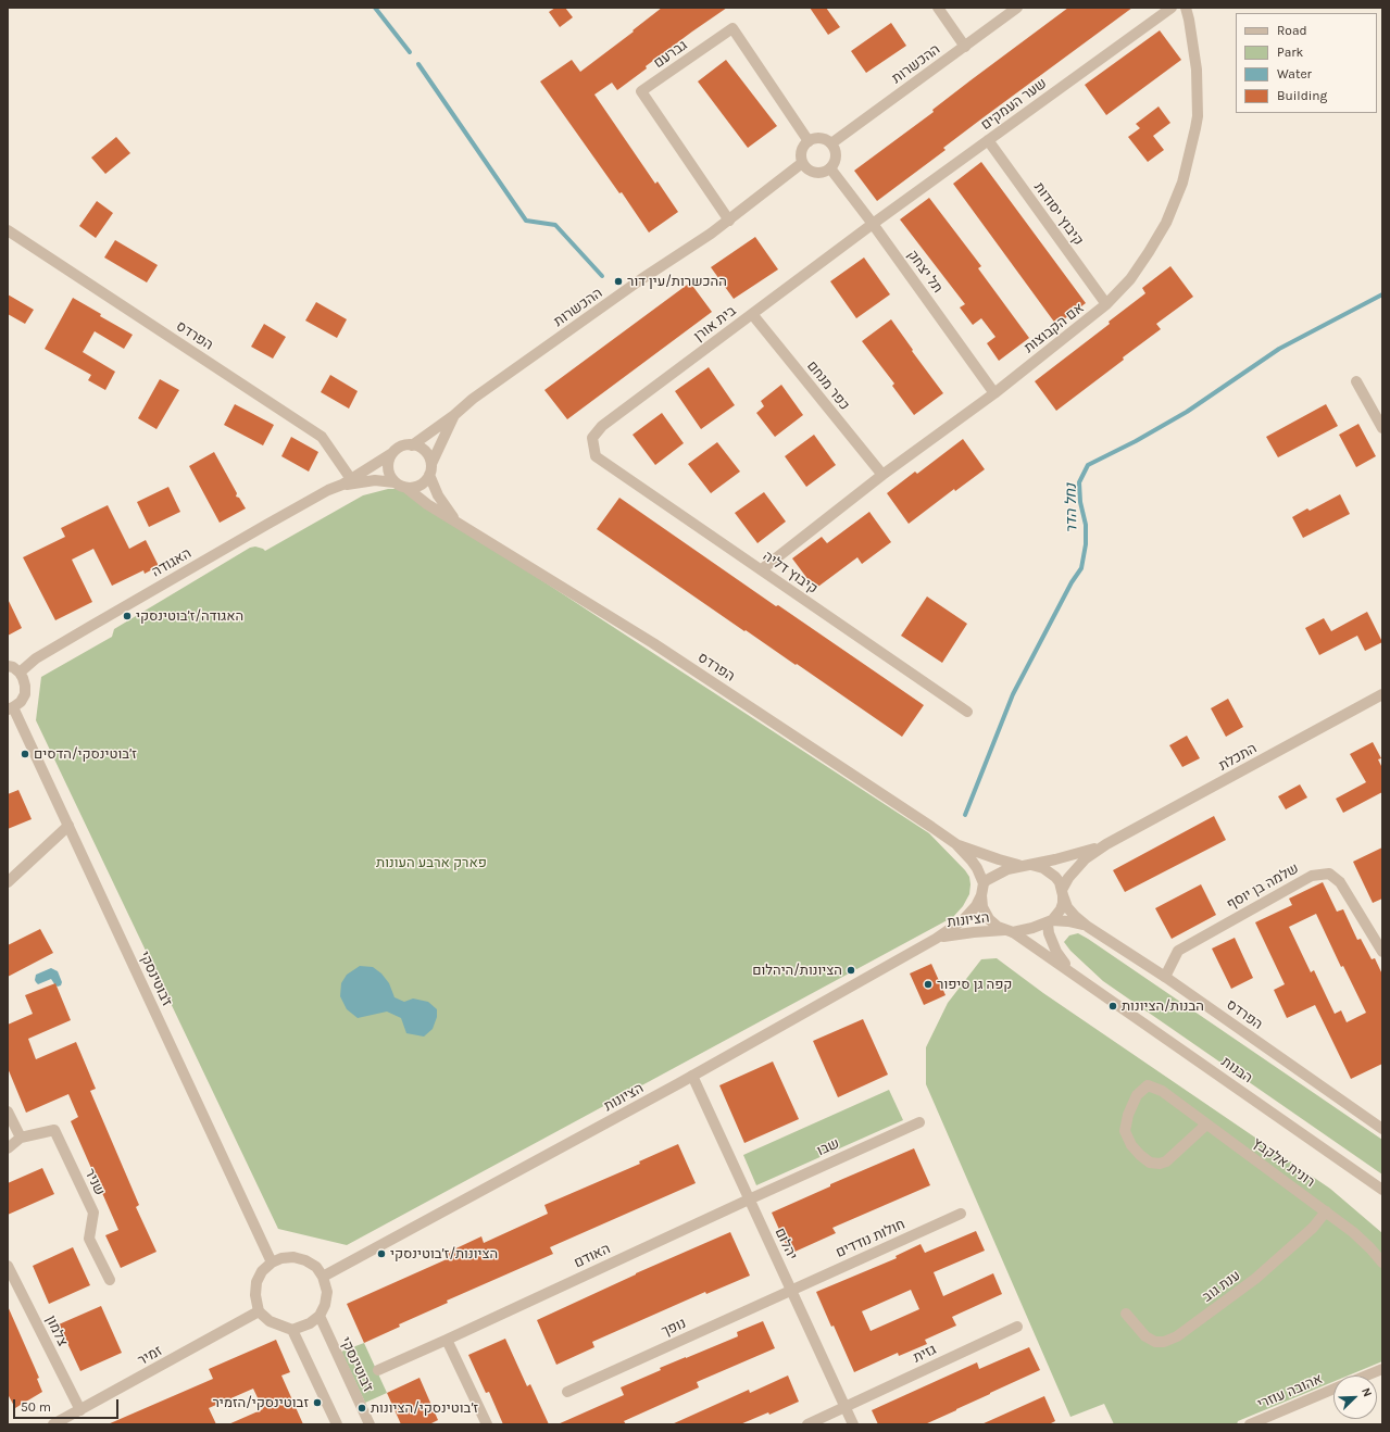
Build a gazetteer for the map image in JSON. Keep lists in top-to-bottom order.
{
  "streets": {
    "street": [
      "גברעם",
      "ההכשרות",
      "שער העמקים",
      "קיבוץ יסודות",
      "תל יצחק",
      "בית אורן",
      "אם הקבוצות",
      "הפרדס",
      "כפר מנחם",
      "האגודה",
      "קיבוץ דליה",
      "התכלת",
      "שלמה בן יוסף",
      "הציונות",
      "ז'בוטינסקי",
      "הבנות",
      "שבו",
      "רונית אלקבץ",
      "שניר",
      "חולות נודדים",
      "יהלום",
      "האודם",
      "ענת גוב",
      "נופך",
      "צלמון",
      "גזית",
      "זמיר",
      "אהובה עוזרי"
    ]
  },
  "crossings": [
    ["גברעם", "ההכשרות"],
    ["גברעם", "תל יצחק"],
    ["ההכשרות", "תל יצחק"],
    ["ההכשרות", "הפרדס"],
    ["ההכשרות", "האגודה"],
    ["שער העמקים", "קיבוץ יסודות"],
    ["שער העמקים", "תל יצחק"],
    ["שער העמקים", "בית אורן"],
    ["קיבוץ יסודות", "אם הקבוצות"],
    ["תל יצחק", "בית אורן"],
    ["תל יצחק", "אם הקבוצות"],
    ["בית אורן", "כפר מנחם"],
    ["בית אורן", "קיבוץ דליה"],
    ["אם הקבוצות", "כפר מנחם"],
    ["אם הקבוצות", "קיבוץ דליה"],
    ["הפרדס", "האגודה"],
    ["הפרדס", "התכלת"],
    ["הפרדס", "שלמה בן יוסף"],
    ["הפרדס", "הציונות"],
    ["הפרדס", "הבנות"],
    ["התכלת", "הציונות"],
    ["התכלת", "הבנות"],
    ["הציונות", "ז'בוטינסקי"],
    ["הציונות", "הבנות"],
    ["הציונות", "יהלום"],
    ["הציונות", "זמיר"],
    ["ז'בוטינסקי", "זמיר"],
    ["שבו", "יהלום"],
    ["שבו", "האודם"],
    ["רונית אלקבץ", "ענת גוב"],
    ["חולות נודדים", "יהלום"],
    ["חולות נודדים", "נופך"],
    ["יהלום", "האודם"],
    ["יהלום", "נופך"],
    ["יהלום", "גזית"],
    ["צלמון", "זמיר"]
  ],
  "water": ["נחל הדר"],
  "parks": ["פארק ארבע העונות"],
  "places": [
    "ההכשרות/עין דור",
    "האגודה/ז׳בוטינסקי",
    "ז׳בוטינסקי/הדסים",
    "הציונות/היהלום",
    "קפה גן סיפור",
    "הבנות/הציונות",
    "הציונות/ז׳בוטינסקי",
    "זבוטינסקי/הזמיר",
    "ז׳בוטינסקי/הציונות"
  ],
  "legend": [
    "Road",
    "Park",
    "Water",
    "Building"
  ],
  "scale_bar": "50 m",
  "north": "top right"
}
